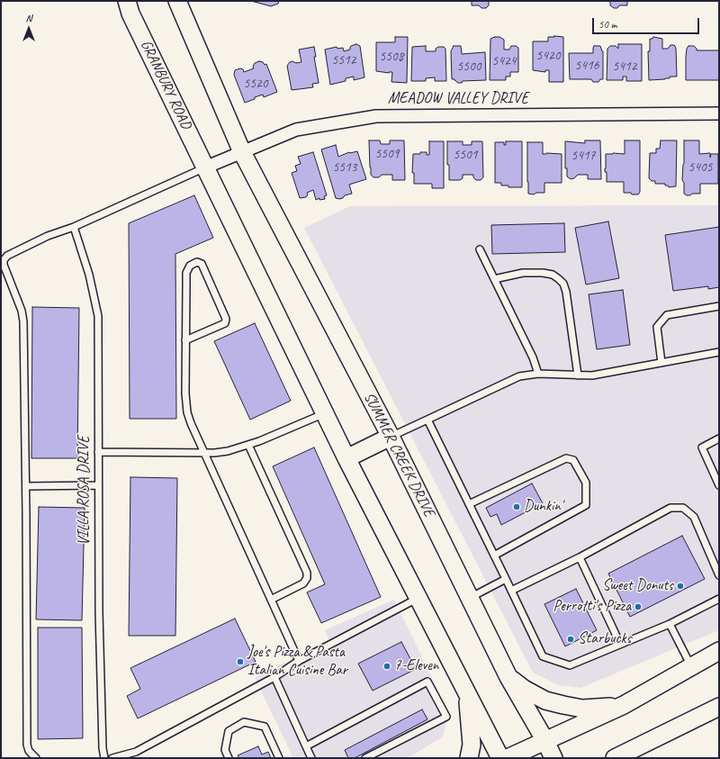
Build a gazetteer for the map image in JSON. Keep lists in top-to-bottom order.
{
  "streets": {
    "main road": ["GRANBURY ROAD", "SUMMER CREEK DRIVE"],
    "street": ["MEADOW VALLEY DRIVE"],
    "lane": ["VILLA ROSA DRIVE"]
  },
  "crossings": [
    ["GRANBURY ROAD", "MEADOW VALLEY DRIVE"],
    ["MEADOW VALLEY DRIVE", "SUMMER CREEK DRIVE"]
  ],
  "places": [
    "Dunkin'",
    "Sweet Donuts",
    "Perrotti's Pizza",
    "Starbucks",
    "Joe's Pizza & Pasta Italian Cuisine Bar",
    "7-Eleven"
  ],
  "house_numbers": [
    "5420",
    "5508",
    "5512",
    "5424",
    "5416",
    "5500",
    "5412",
    "5520",
    "5509",
    "5501",
    "5417",
    "5513",
    "5405"
  ],
  "scale_bar": "50 m",
  "north": "top"
}
